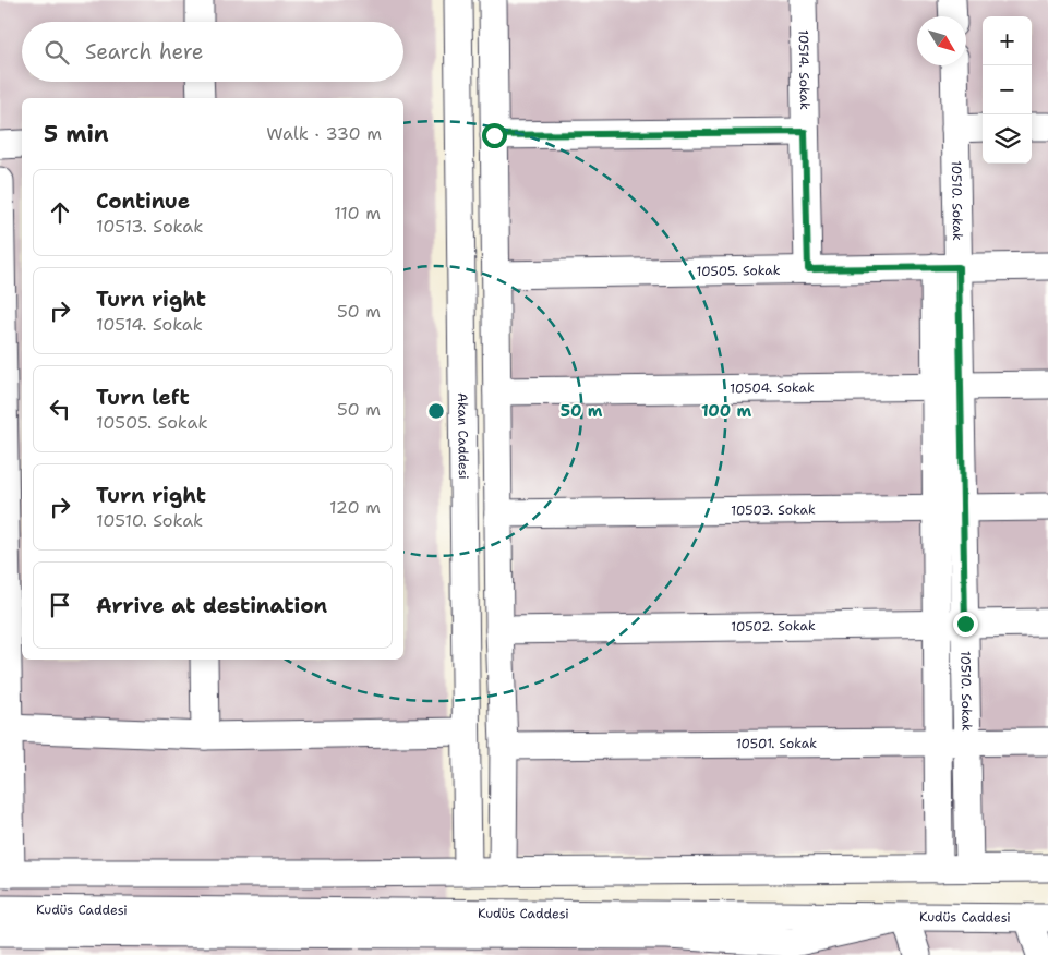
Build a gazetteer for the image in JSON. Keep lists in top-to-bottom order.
{
  "streets": {
    "street": [
      "10514. Sokak",
      "10510. Sokak",
      "10505. Sokak",
      "10504. Sokak",
      "Akan Caddesi",
      "10503. Sokak",
      "10502. Sokak",
      "10501. Sokak",
      "Kudüs Caddesi"
    ]
  },
  "crossings": [
    ["10514. Sokak", "10505. Sokak"],
    ["10510. Sokak", "10505. Sokak"],
    ["10510. Sokak", "10504. Sokak"],
    ["10510. Sokak", "10503. Sokak"],
    ["10510. Sokak", "10502. Sokak"],
    ["10510. Sokak", "10501. Sokak"]
  ],
  "north": "bottom right",
  "page": {
    "map_buttons": ["+", "−"],
    "search": "Search here",
    "heading": ["5 min", "Walk · 330 m"],
    "list": [
      ["Continue", "10513. Sokak", "110 m"],
      ["Turn right", "10514. Sokak", "50 m"],
      ["Turn left", "10505. Sokak", "50 m"],
      ["Turn right", "10510. Sokak", "120 m"],
      "Arrive at destination"
    ]
  },
  "rings": ["50 m", "100 m"]
}
